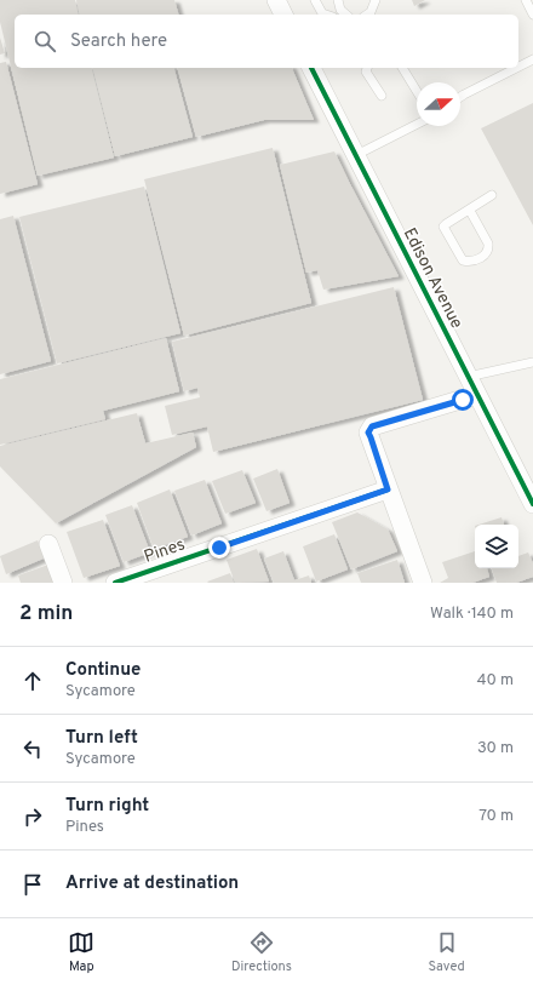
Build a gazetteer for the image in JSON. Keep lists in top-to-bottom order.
{
  "streets": {
    "street": ["Edison Avenue", "Pines"]
  },
  "north": "right",
  "page": {
    "search": "Search here",
    "heading": ["2 min", "Walk · 140 m"],
    "list": [
      ["Continue", "Sycamore", "40 m"],
      ["Turn left", "Sycamore", "30 m"],
      ["Turn right", "Pines", "70 m"],
      "Arrive at destination"
    ],
    "nav": ["Map", "Directions", "Saved"]
  }
}
